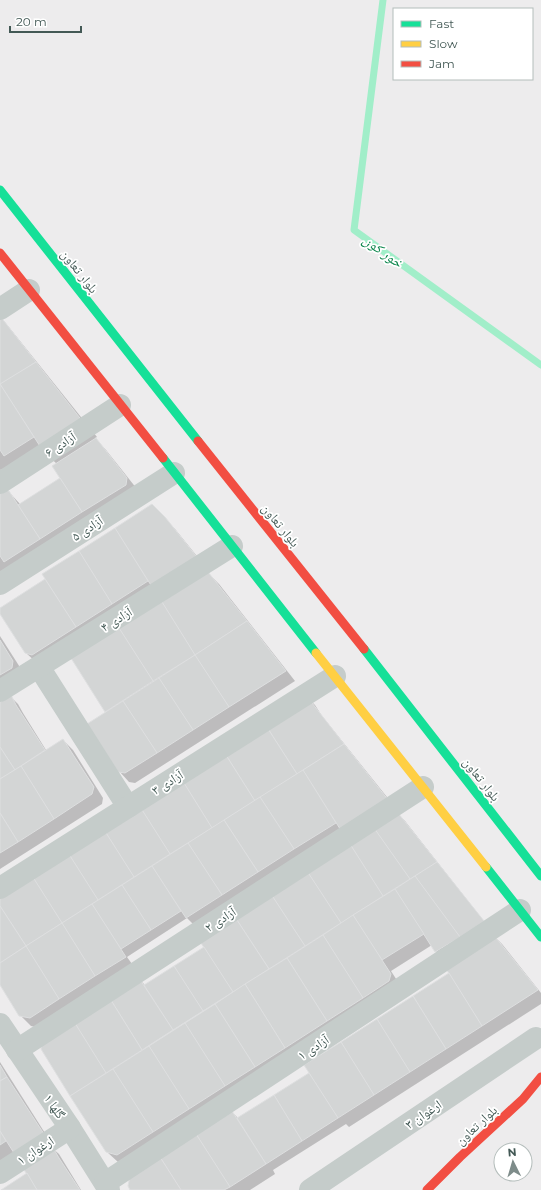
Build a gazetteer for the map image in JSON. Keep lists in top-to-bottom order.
{
  "streets": {
    "street": [
      "بلوار تعاون",
      "آزادی ۶",
      "آزادی ۵",
      "آزادی ۴",
      "آزادی ۳",
      "آزادی ۲",
      "آزادی ۱",
      "گلها ۱",
      "ارغوان ۳",
      "ارغوان ۱"
    ]
  },
  "crossings": [
    ["آزادی ۲", "گلها ۱"],
    ["آزادی ۱", "گلها ۱"],
    ["گلها ۱", "ارغوان ۱"]
  ],
  "water": ["خور کون"],
  "legend": ["Fast", "Slow", "Jam"],
  "scale_bar": "20 m",
  "north": "top"
}
